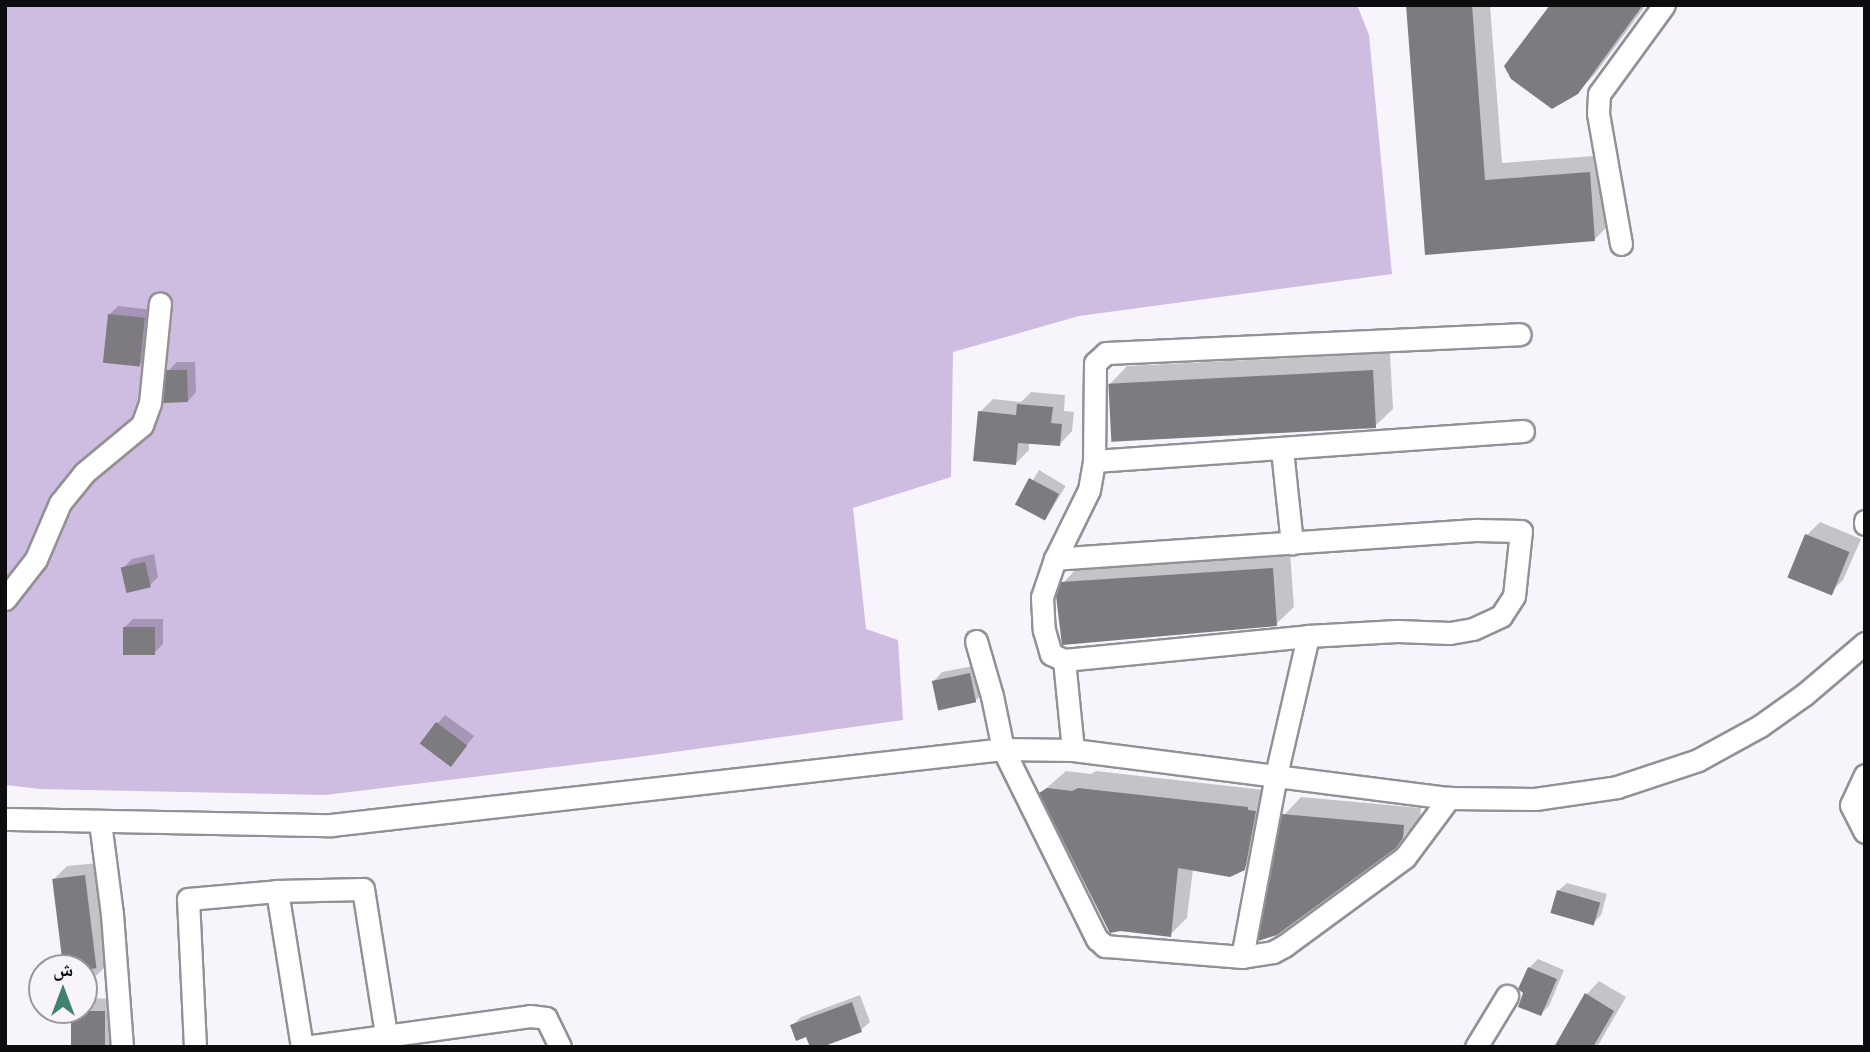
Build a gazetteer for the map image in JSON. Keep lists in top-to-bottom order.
{
  "north": "top"
}
